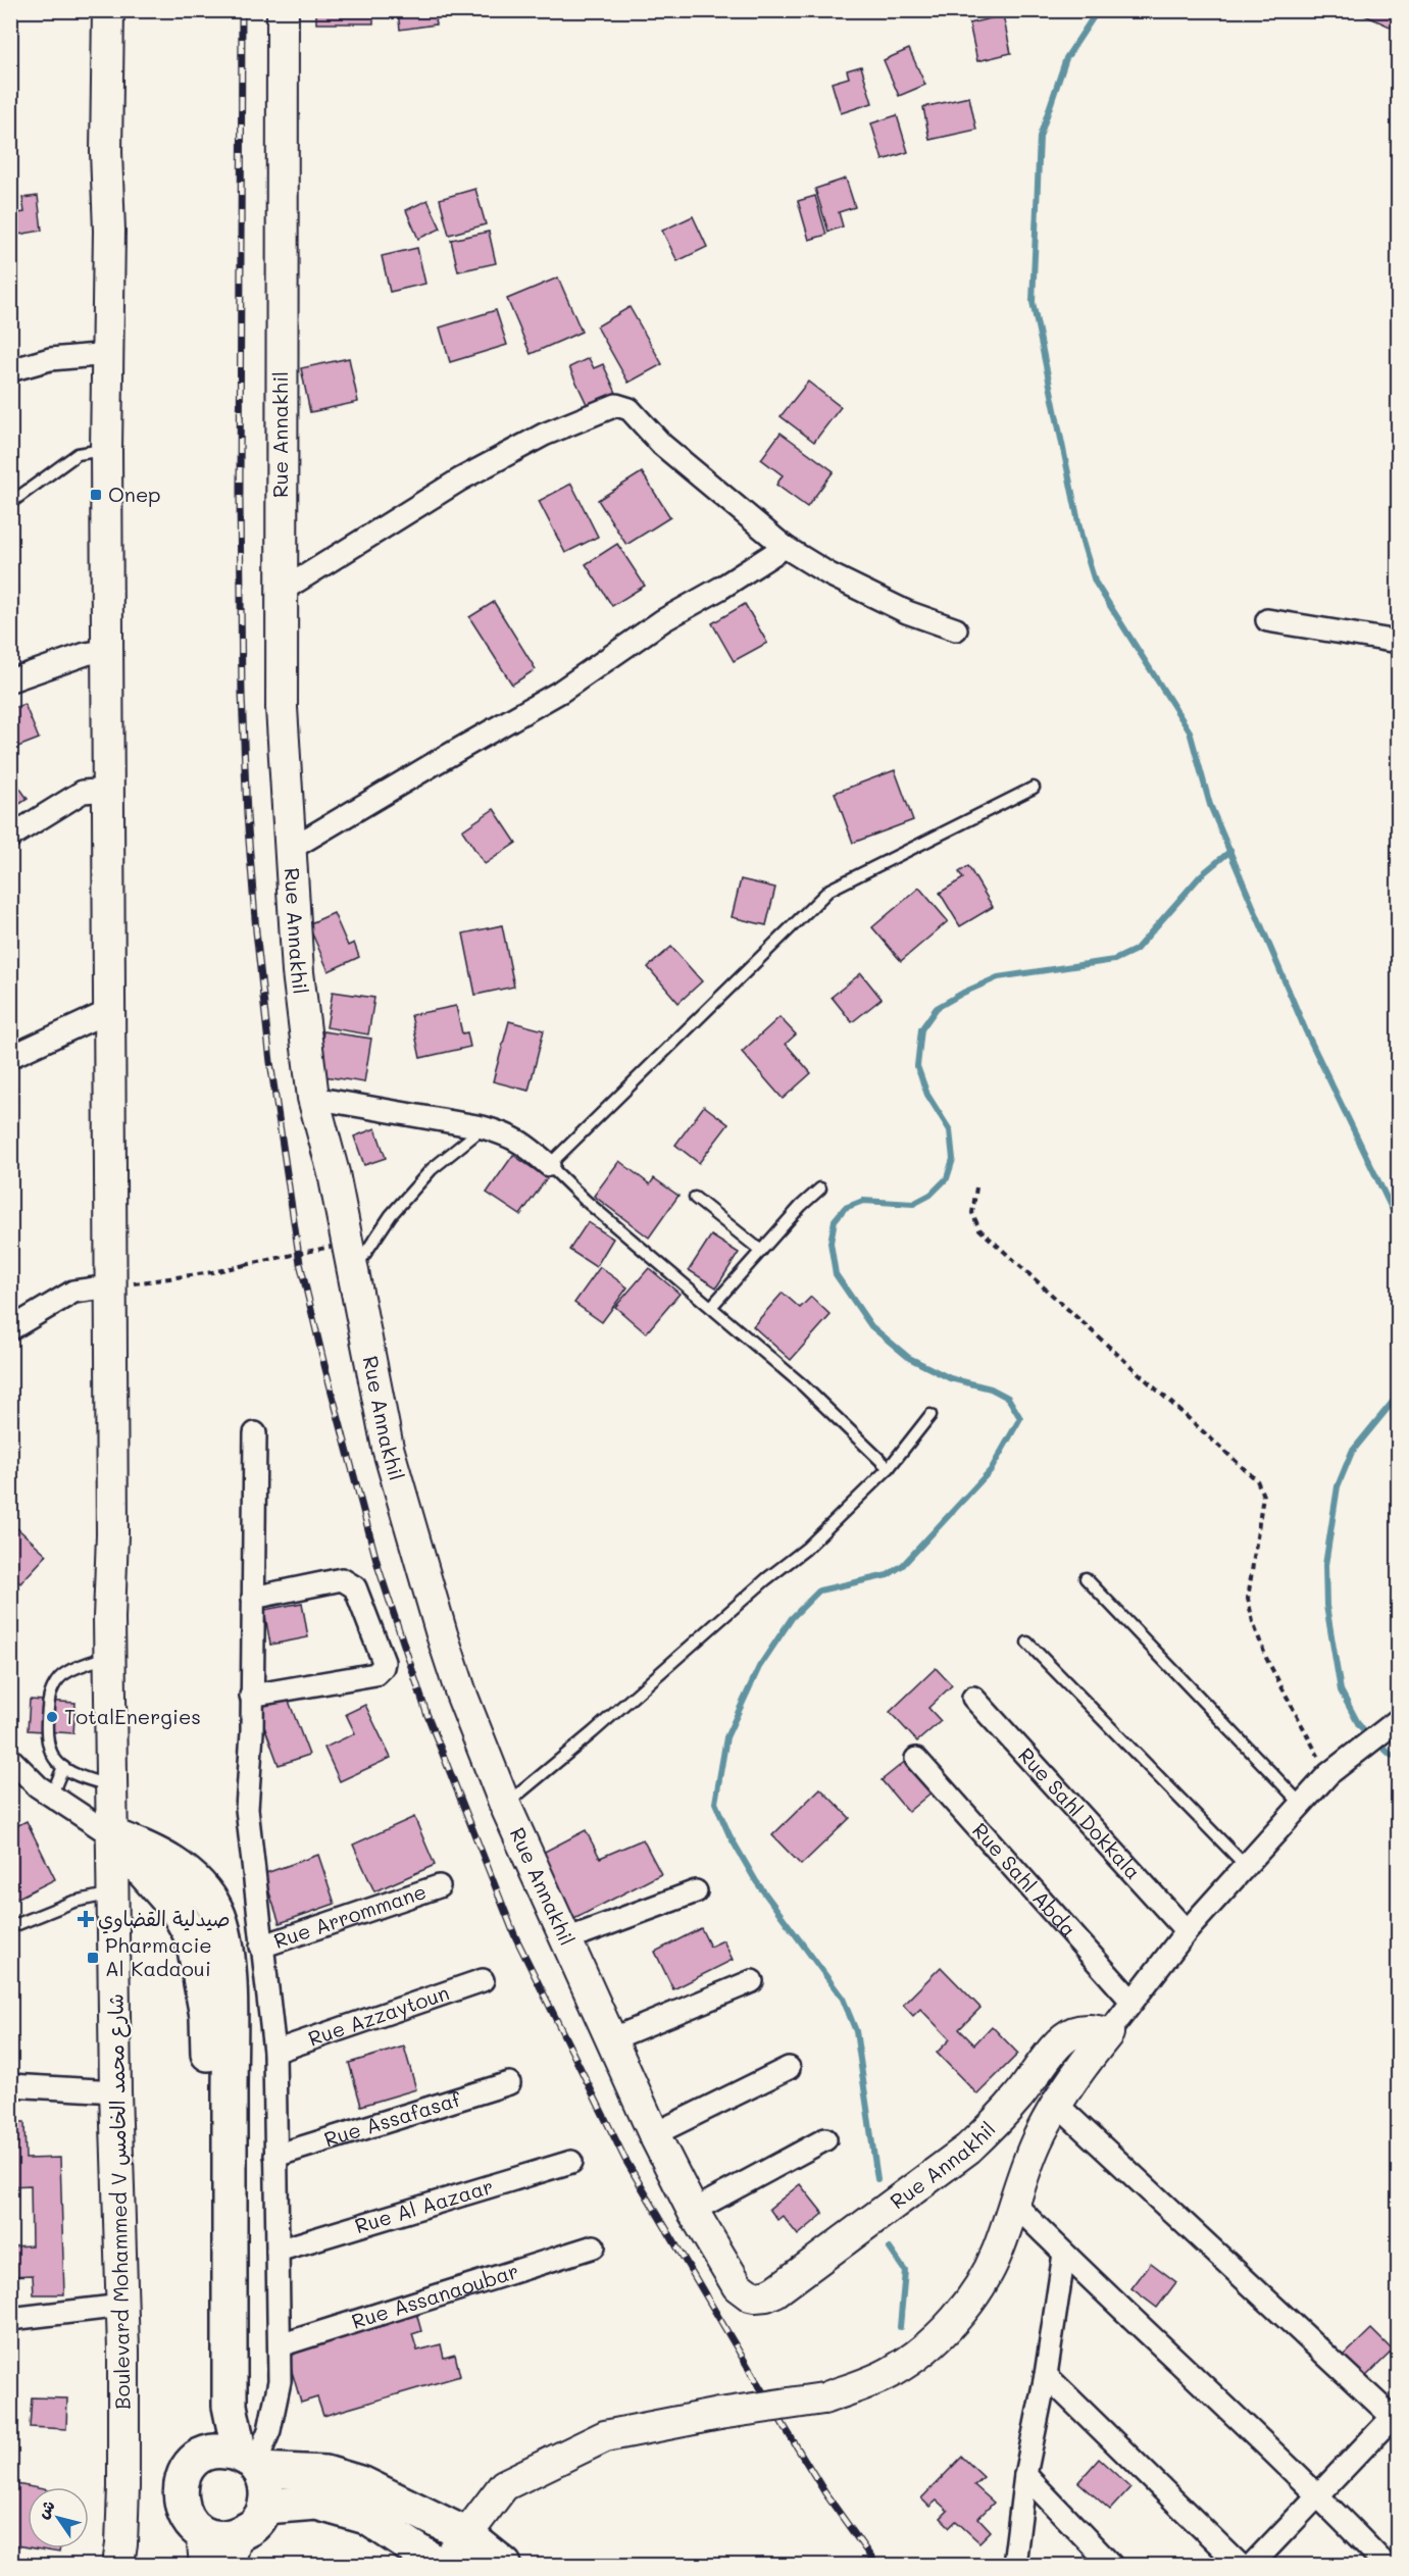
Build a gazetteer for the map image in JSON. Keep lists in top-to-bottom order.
{
  "streets": {
    "street": [
      "Rue Annakhil",
      "Rue Sahl Dokkala",
      "Rue Sahl Abda",
      "Rue Arrommane",
      "Rue Azzaytoun",
      "Rue Assafasaf",
      "Boulevard Mohammed V شارع محمد الخامس",
      "Rue Al Aazaar",
      "Rue Assanaoubar"
    ]
  },
  "places": {
    "transit": ["Onep", "Pharmacie Al Kadaoui"],
    "other": ["TotalEnergies"],
    "health": ["صيدلية القضاوي"]
  },
  "north": "top left"
}
